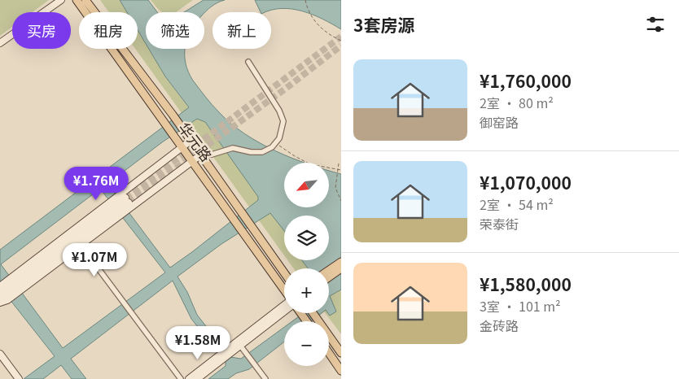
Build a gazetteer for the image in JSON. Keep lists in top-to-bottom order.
{
  "streets": {
    "main road": ["华元路"]
  },
  "north": "bottom left",
  "page": {
    "heading": "3套房源",
    "chip": [
      "买房",
      "租房",
      "筛选",
      "新上"
    ],
    "list": [
      {
        "name": "¥1,760,000",
        "note": "2室 · 80 m² · 御窑路"
      },
      {
        "name": "¥1,070,000",
        "note": "2室 · 54 m² · 荣泰街"
      },
      {
        "name": "¥1,580,000",
        "note": "3室 · 101 m² · 金砖路"
      }
    ],
    "map_buttons": ["+", "−"],
    "price": ["¥1.76M", "¥1.07M", "¥1.58M"]
  }
}
